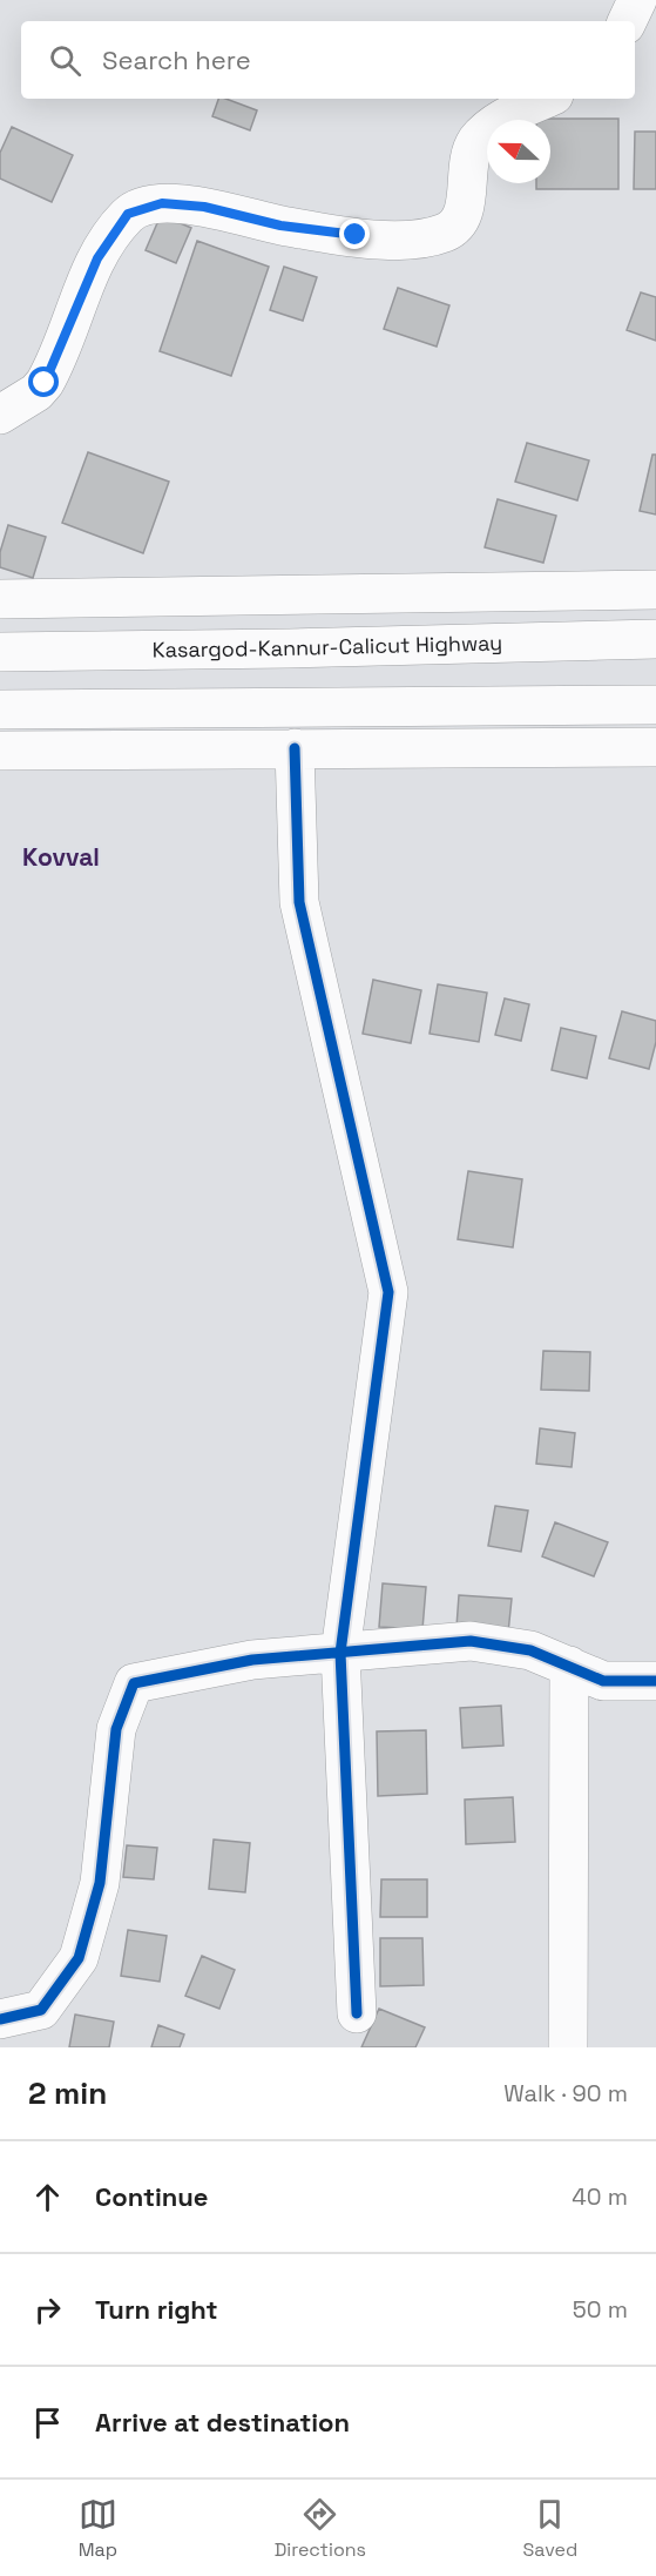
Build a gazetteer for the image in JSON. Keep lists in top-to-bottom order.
{
  "streets": {
    "main road": ["Kasargod-Kannur-Calicut Highway"]
  },
  "districts": ["Kovval"],
  "north": "left",
  "page": {
    "search": "Search here",
    "heading": ["2 min", "Walk · 90 m"],
    "list": [
      ["Continue", "40 m"],
      ["Turn right", "50 m"],
      "Arrive at destination"
    ],
    "nav": ["Map", "Directions", "Saved"]
  }
}
